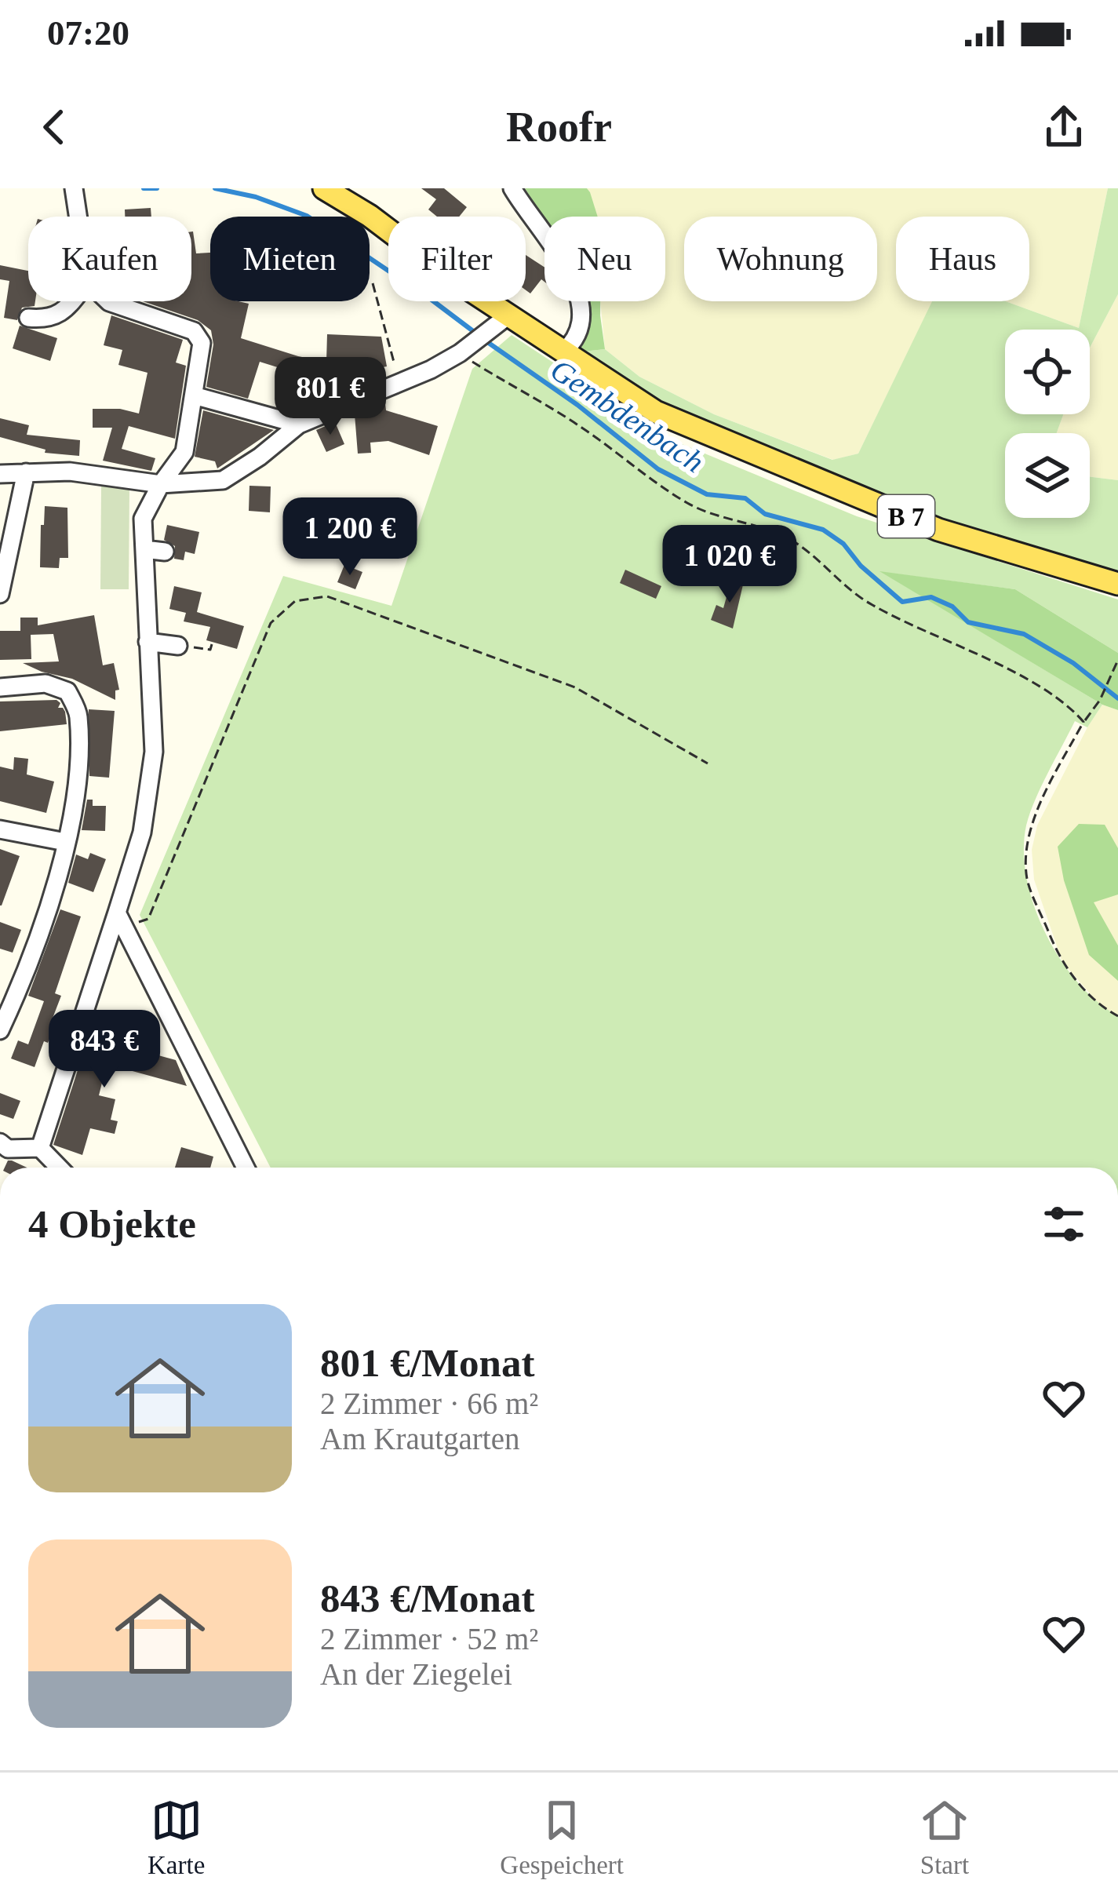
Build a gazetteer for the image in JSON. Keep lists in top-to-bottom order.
{
  "streets": {
    "main road": ["B 7"]
  },
  "water": ["Gembdenbach"],
  "page": {
    "status": "07:20",
    "header": "Roofr",
    "chip": [
      "Kaufen",
      "Mieten",
      "Filter",
      "Neu",
      "Wohnung",
      "Haus"
    ],
    "price": [
      "801 €",
      "1 200 €",
      "1 020 €",
      "843 €"
    ],
    "heading": "4 Objekte",
    "list": [
      {
        "name": "801 €/Monat",
        "note": "2 Zimmer · 66 m² · Am Krautgarten"
      },
      {
        "name": "843 €/Monat",
        "note": "2 Zimmer · 52 m² · An der Ziegelei"
      }
    ],
    "tabs": ["Karte", "Gespeichert", "Start"]
  }
}
